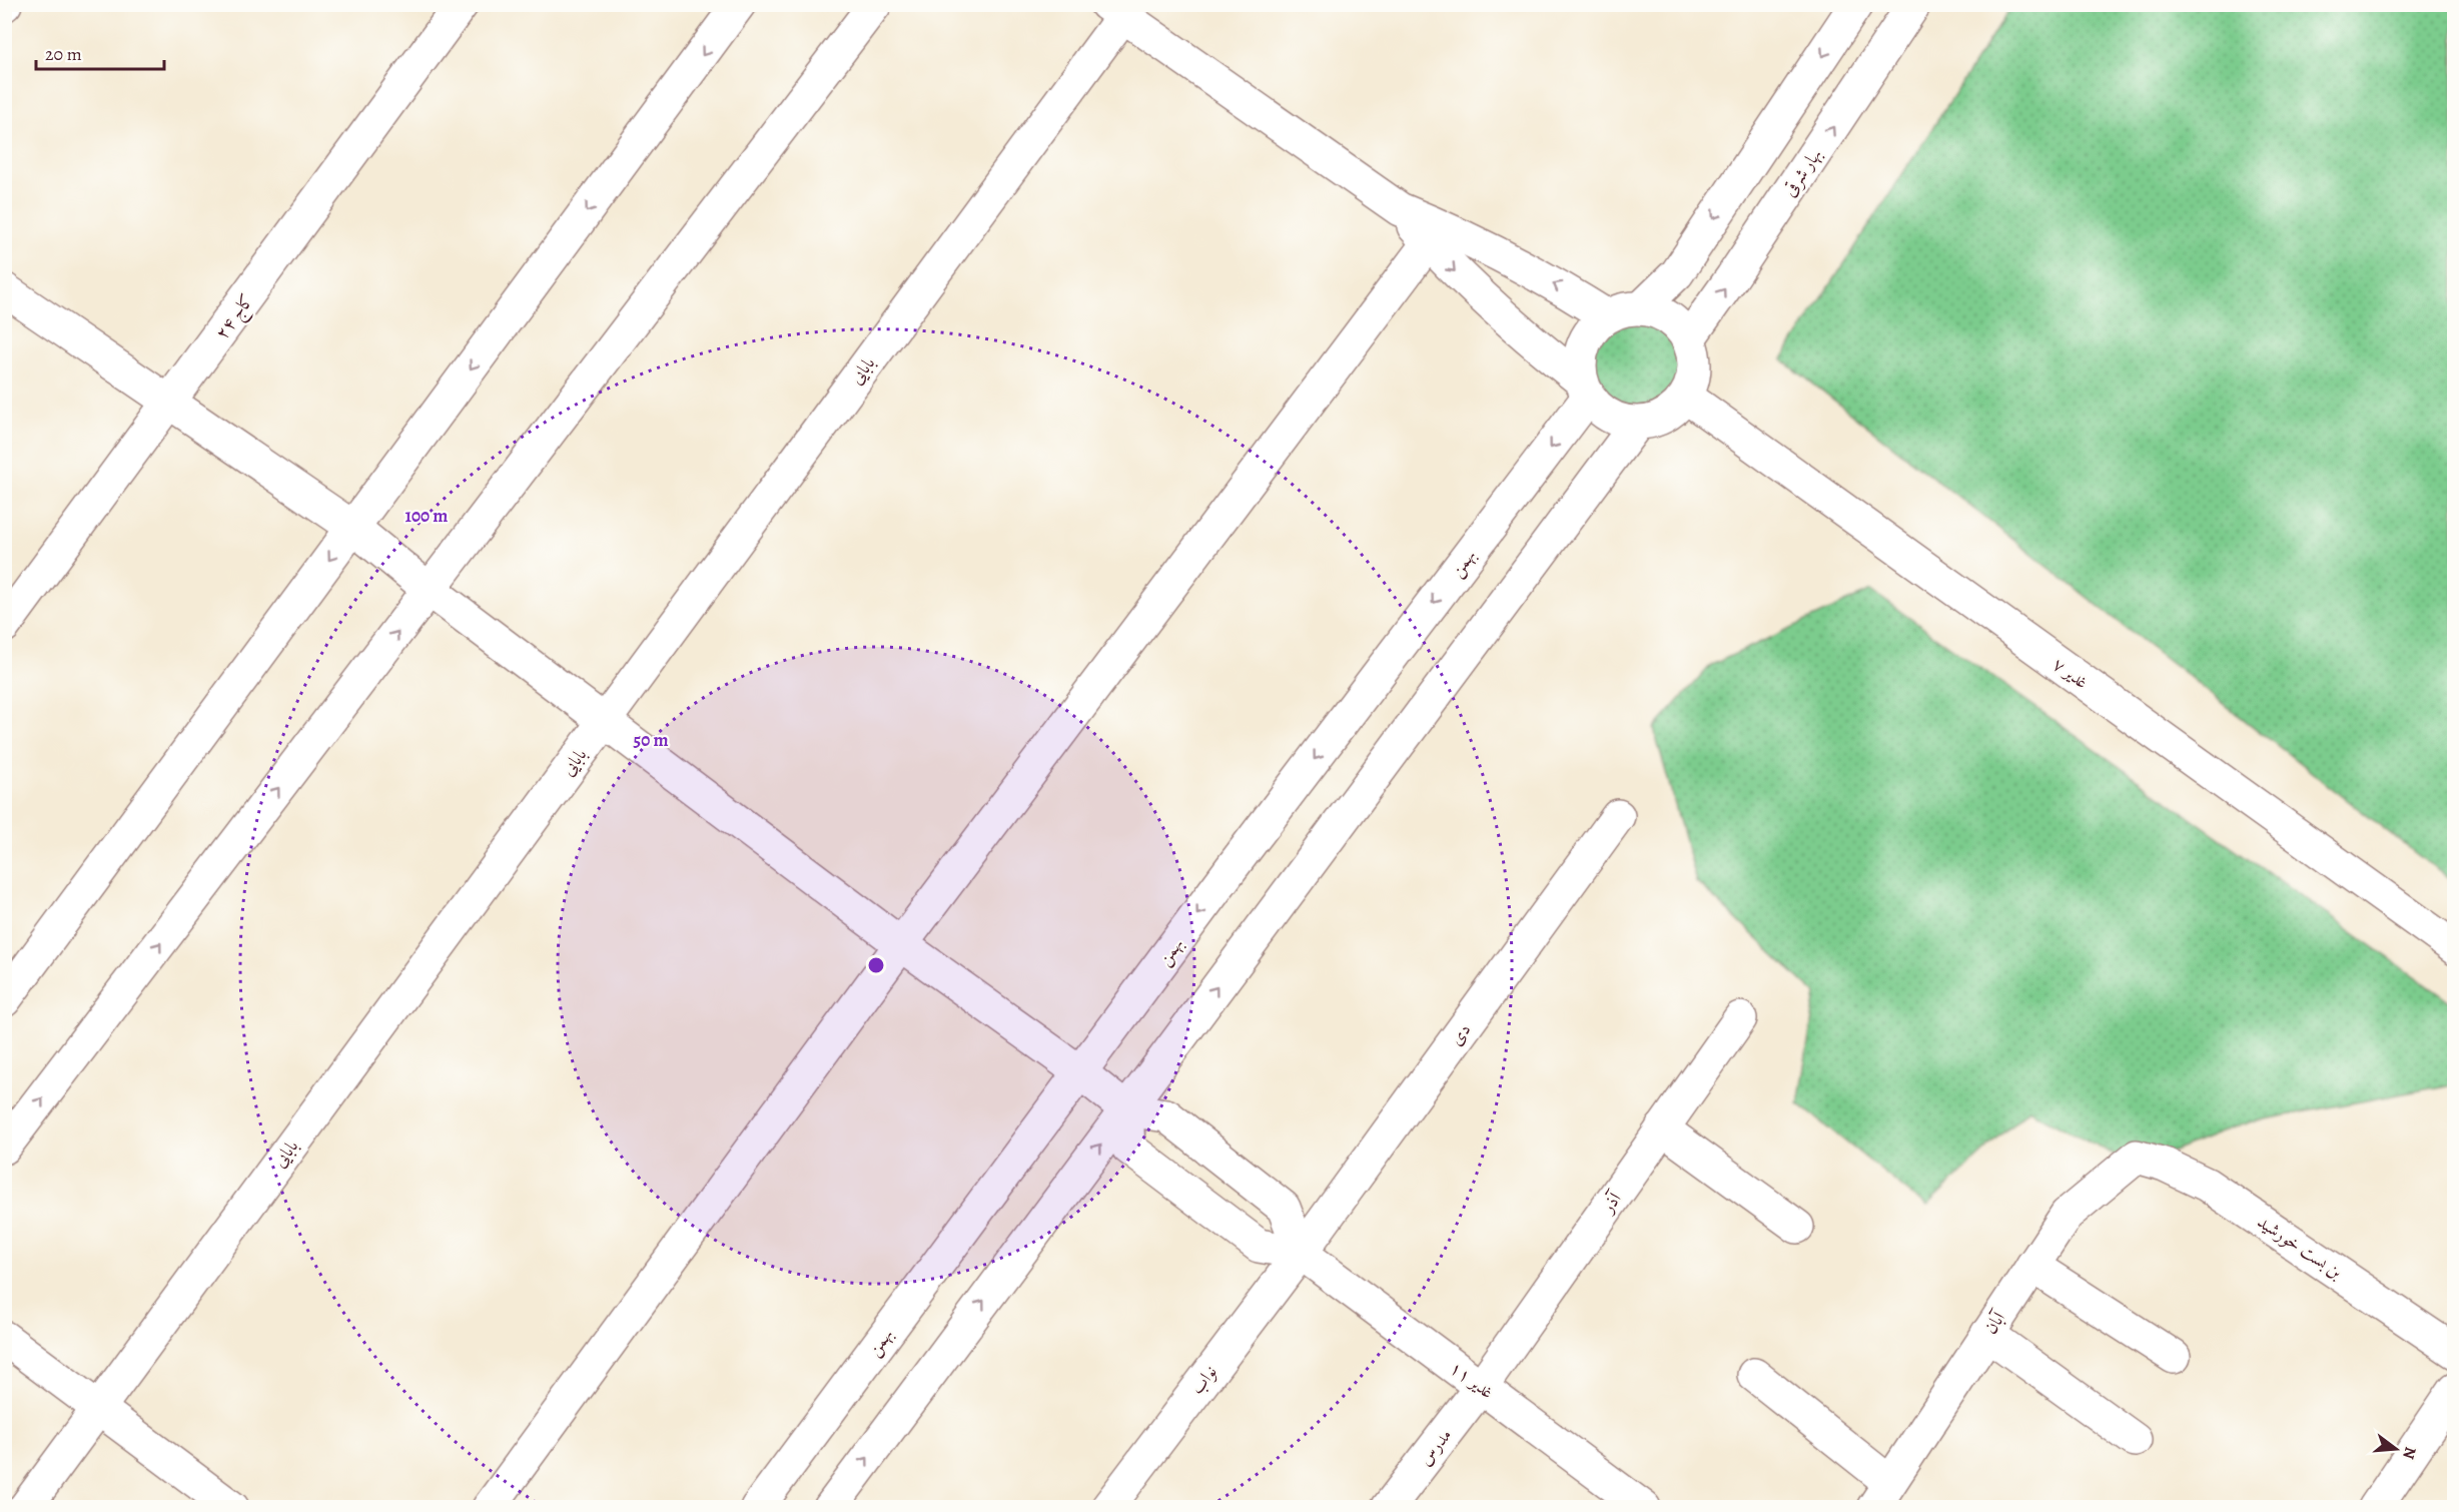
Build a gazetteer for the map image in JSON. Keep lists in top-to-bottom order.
{
  "streets": {
    "street": [
      "بهار شرقی",
      "کاج ۲۴",
      "بابایی",
      "بهمن",
      "غدیر ۷",
      "دی",
      "آذر",
      "بن بست خورشید",
      "آبان",
      "نواب",
      "غدیر ۱۱",
      "مدرس"
    ]
  },
  "crossings": [
    ["بهار شرقی", "بهمن"],
    ["بهار شرقی", "غدیر ۷"],
    ["بهمن", "غدیر ۷"],
    ["دی", "نواب"],
    ["دی", "غدیر ۱۱"],
    ["آذر", "غدیر ۱۱"],
    ["آذر", "مدرس"],
    ["بن بست خورشید", "آبان"],
    ["نواب", "غدیر ۱۱"],
    ["غدیر ۱۱", "مدرس"]
  ],
  "scale_bar": "20 m",
  "north": "right",
  "rings": ["100 m", "50 m"]
}
